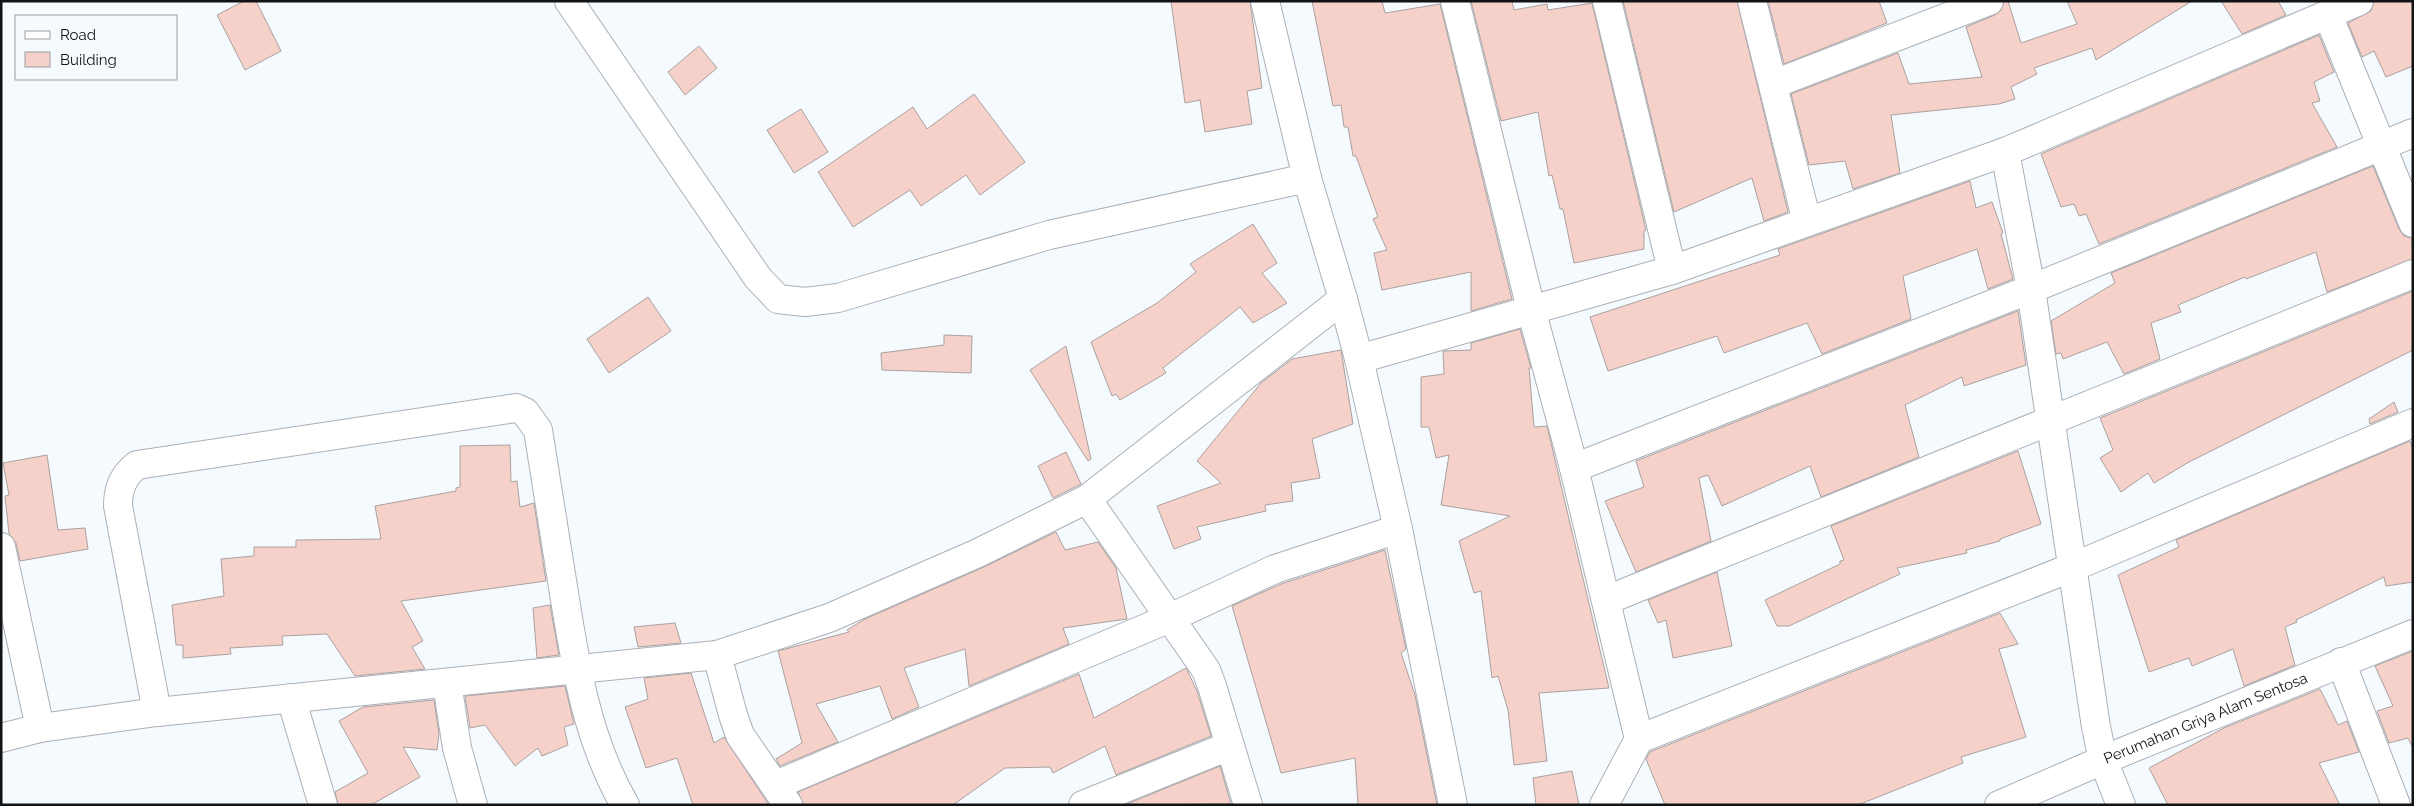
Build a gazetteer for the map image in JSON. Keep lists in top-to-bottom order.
{
  "streets": {
    "street": ["Perumahan Griya Alam Sentosa"]
  },
  "legend": ["Road", "Building"]
}
